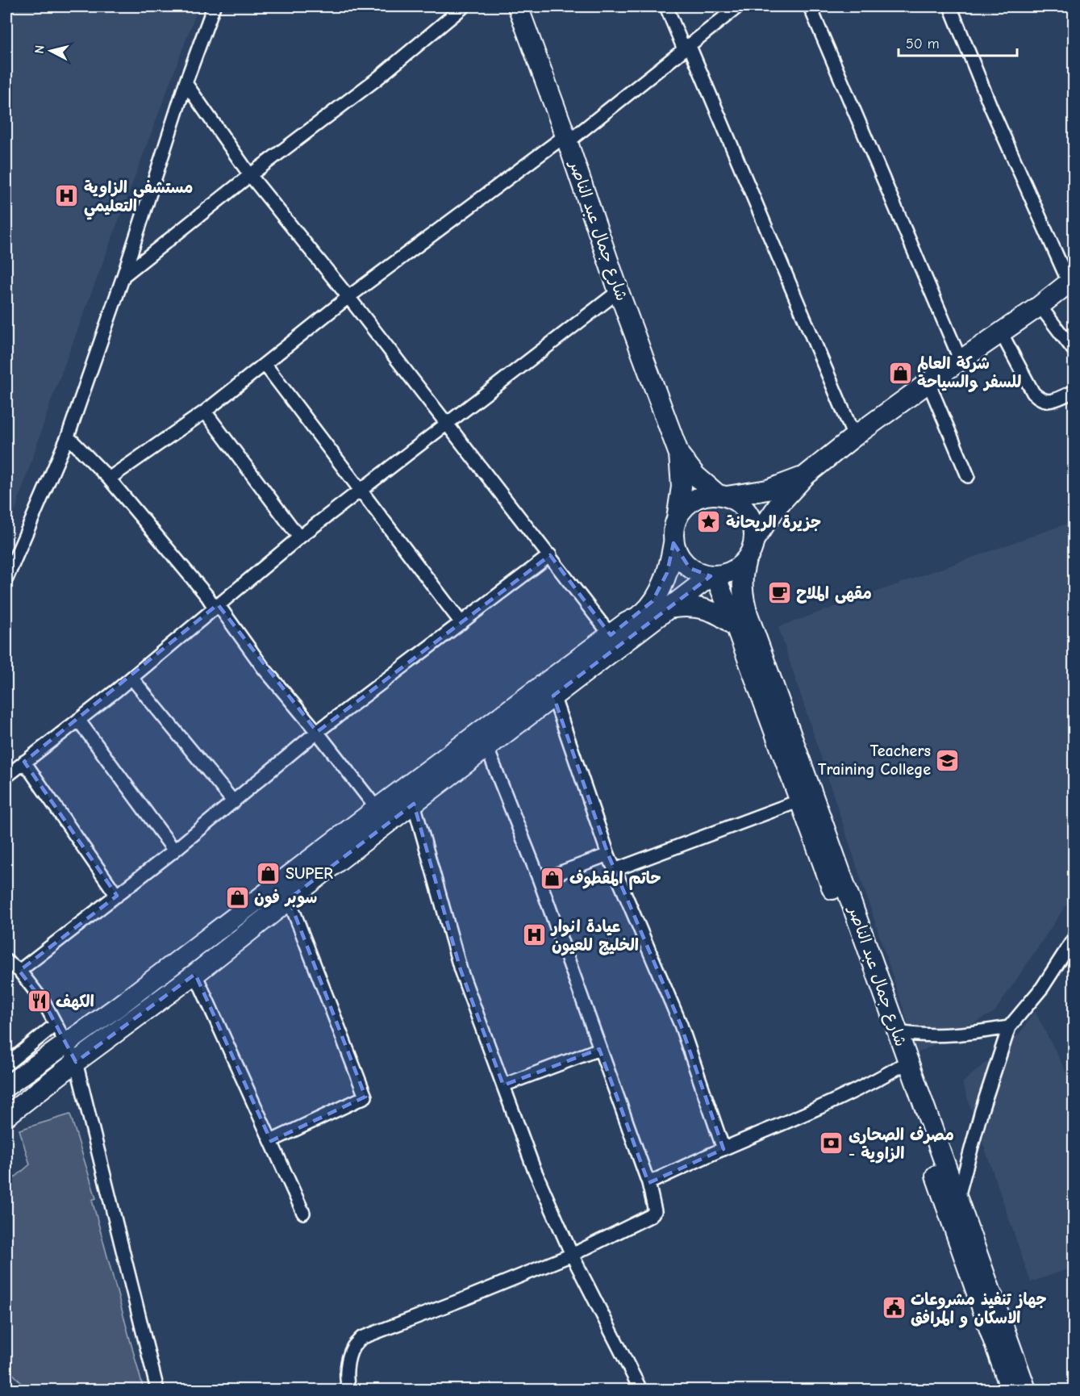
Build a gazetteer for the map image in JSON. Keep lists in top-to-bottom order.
{
  "streets": {
    "main road": ["شارع جمال عبد الناصر"]
  },
  "places": {
    "hospital": ["مستشفى الزاوية التعليمي", "عيادة انوار الخليج للعيون"],
    "shop": [
      "شركة العالم للسفر والسياحة",
      "SUPER",
      "حاتم المقطوف",
      "سوبر فون"
    ],
    "place": ["جزيرة الريحانة"],
    "cafe": ["مقهى الملاح"],
    "school or university": ["Teachers Training College"],
    "restaurant": ["الكهف"],
    "bank": ["مصرف الصحارى - الزاوية"],
    "public building": ["جهاز تنفيذ مشروعات الاسكان و المرافق"]
  },
  "scale_bar": "50 m",
  "north": "left"
}
